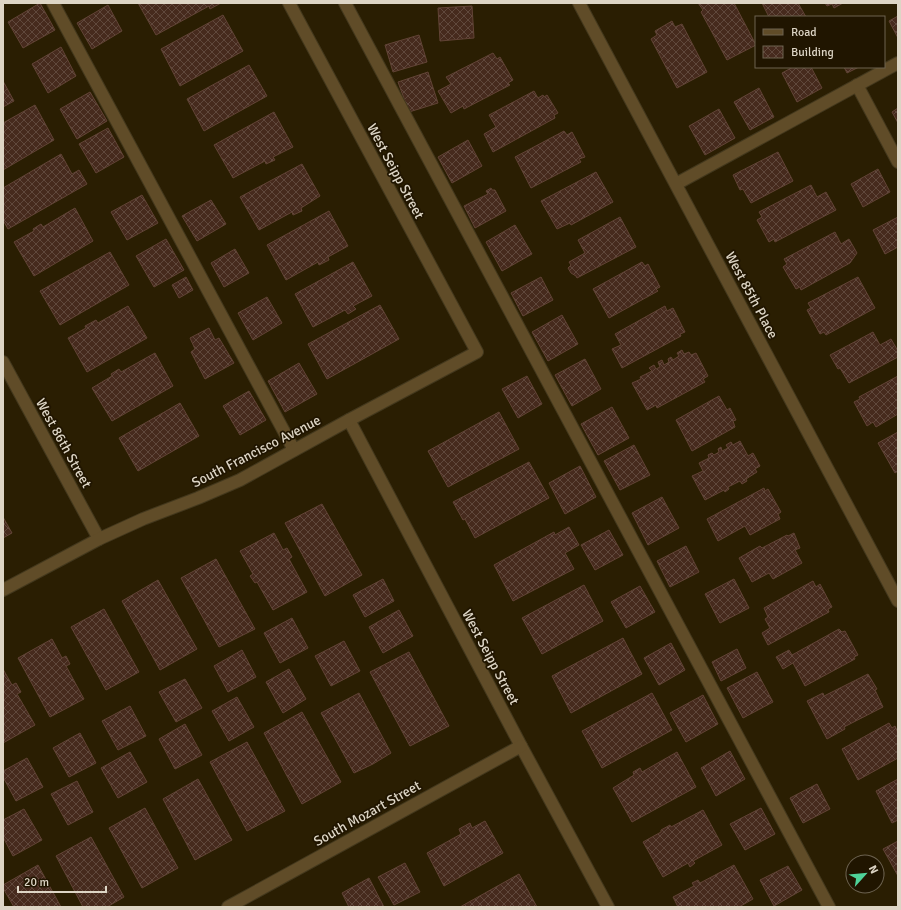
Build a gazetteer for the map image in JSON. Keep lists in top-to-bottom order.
{
  "streets": {
    "street": [
      "West Seipp Street",
      "West 85th Place",
      "West 86th Street",
      "South Francisco Avenue",
      "South Mozart Street"
    ]
  },
  "crossings": [
    ["West Seipp Street", "South Francisco Avenue"],
    ["West Seipp Street", "South Mozart Street"],
    ["West 86th Street", "South Francisco Avenue"]
  ],
  "legend": ["Road", "Building"],
  "scale_bar": "20 m",
  "north": "top right"
}
